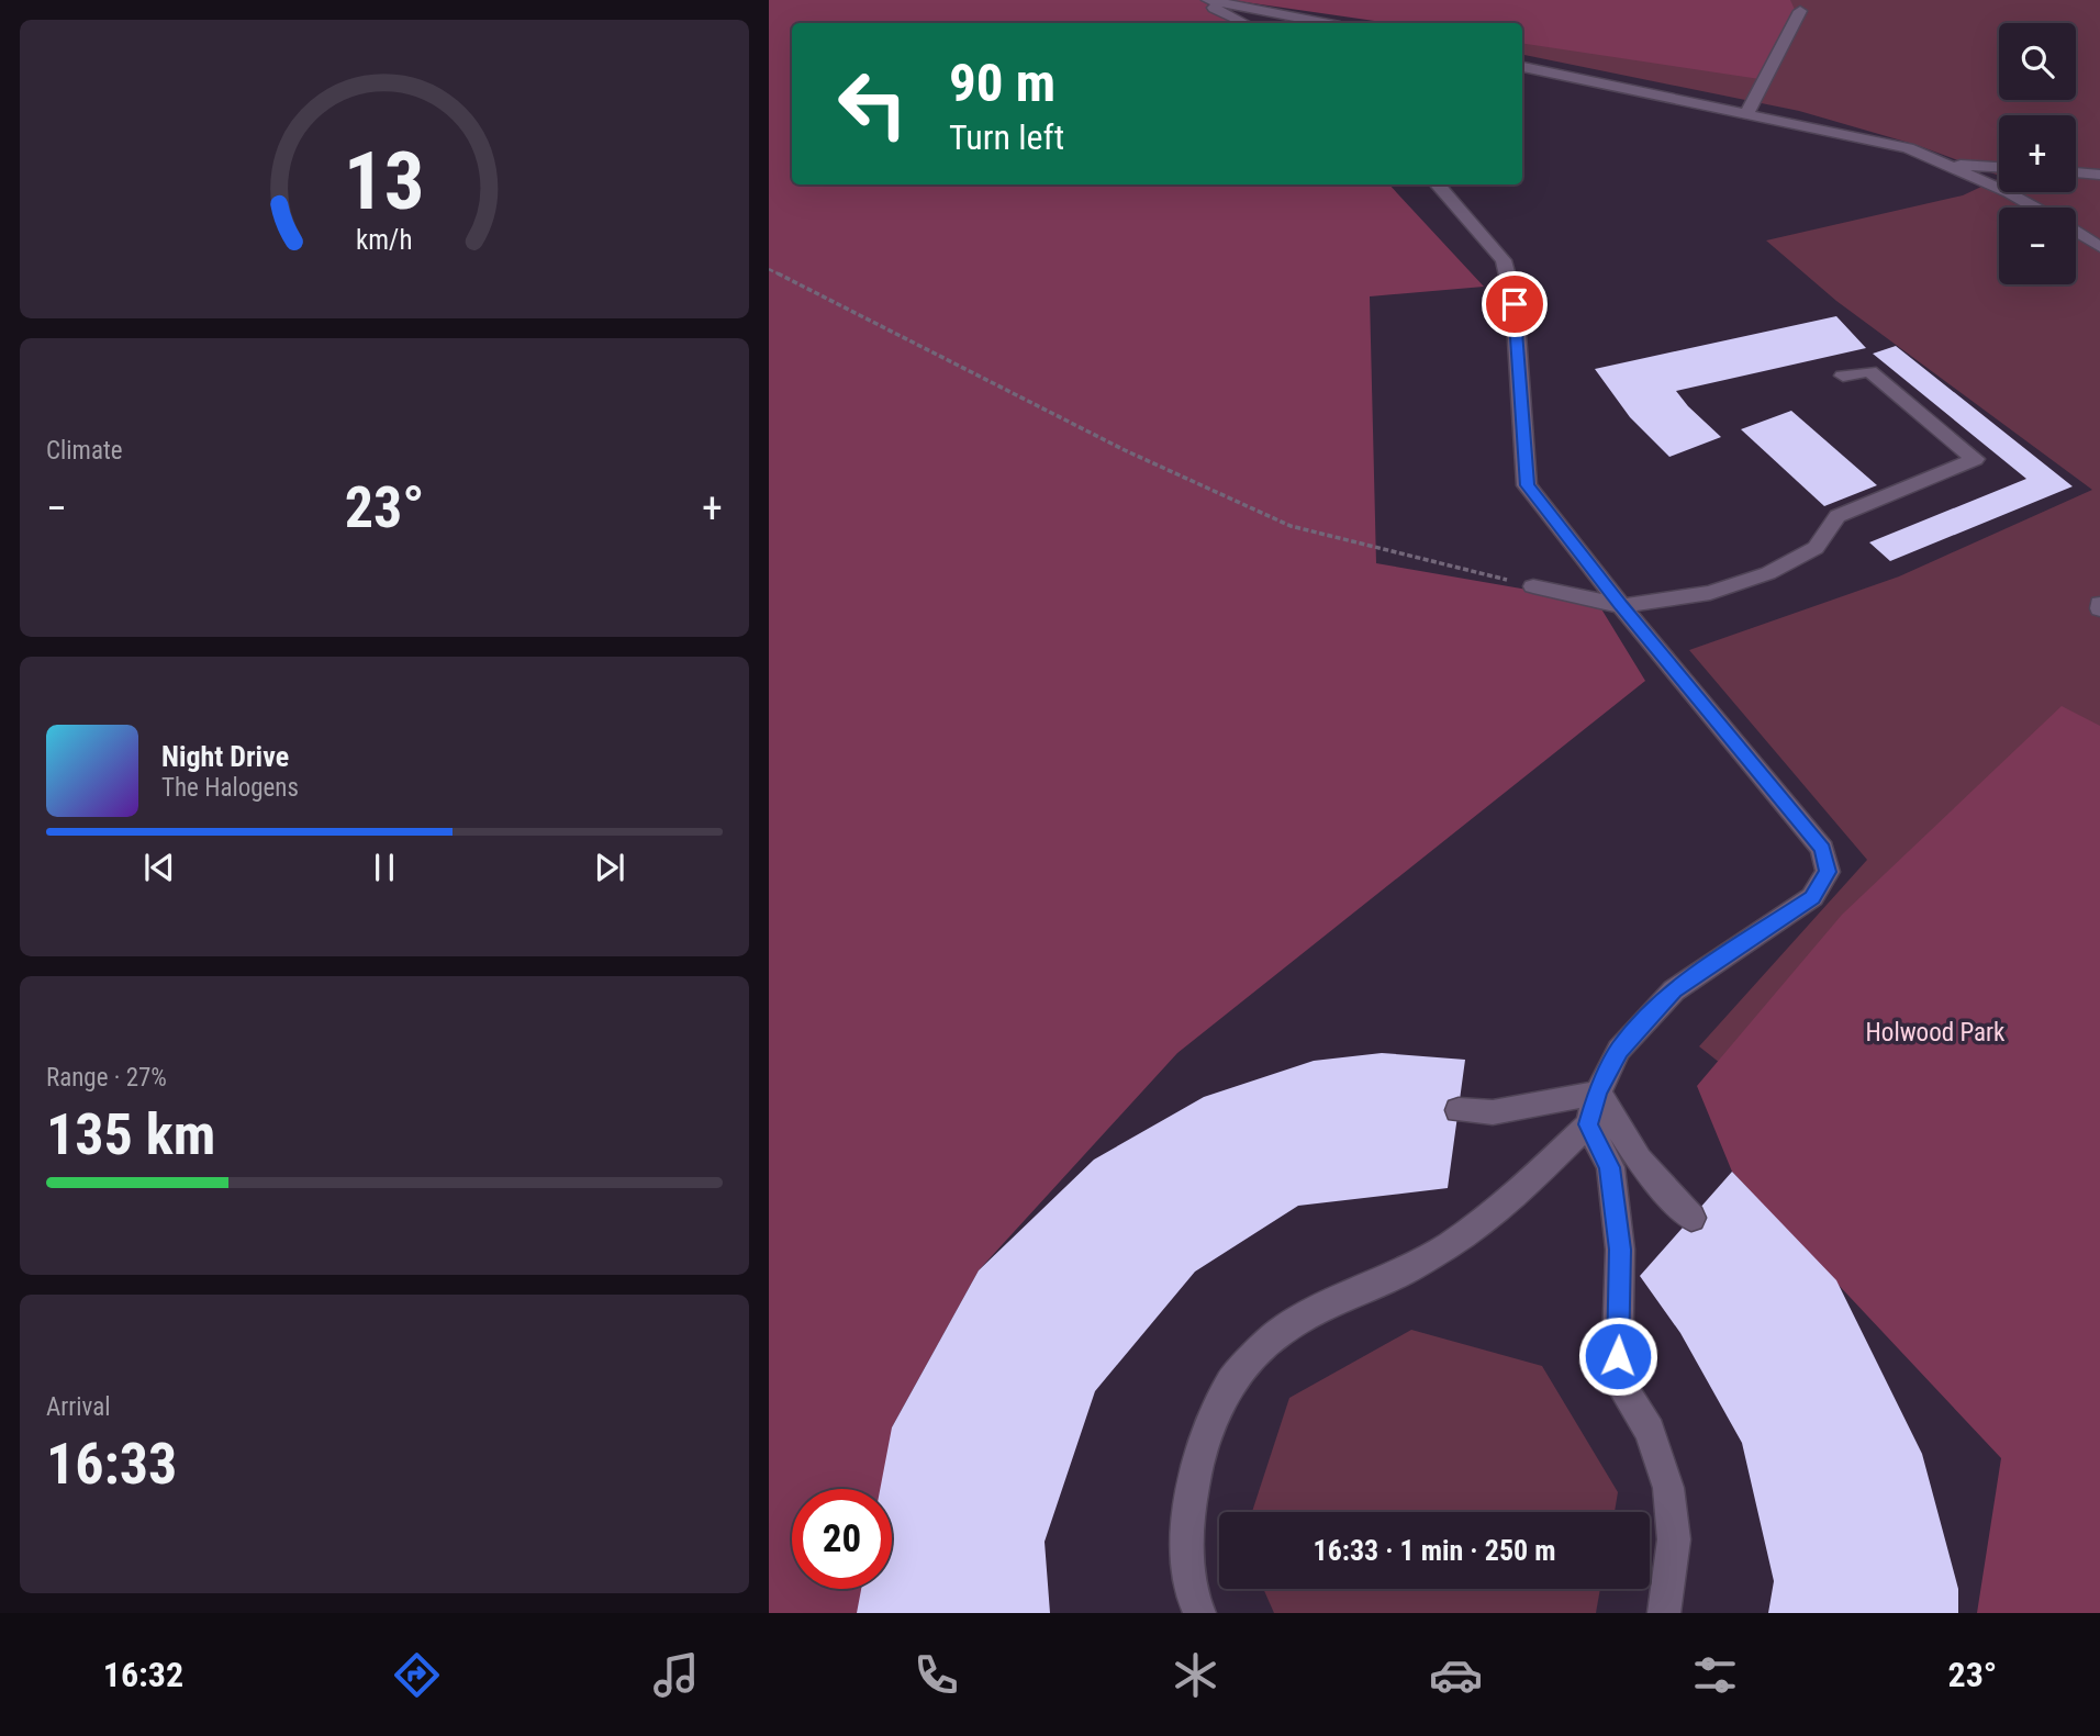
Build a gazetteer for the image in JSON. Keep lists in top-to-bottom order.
{
  "parks": ["Holwood Park"],
  "page": {
    "map_buttons": ["+", "−"],
    "turn": ["90 m", "Turn left"],
    "tile": [
      "Climate",
      ["Range · 27%", "135 km"],
      ["Arrival", "16:33"]
    ],
    "heat": ["−", "23°", "+"],
    "song": ["Night Drive", "The Halogens"],
    "limit": "20",
    "trip": "16:33 · 1 min · 250 m",
    "tabs": ["16:32", "23°"],
    "gauge": ["13", "km/h"]
  }
}
